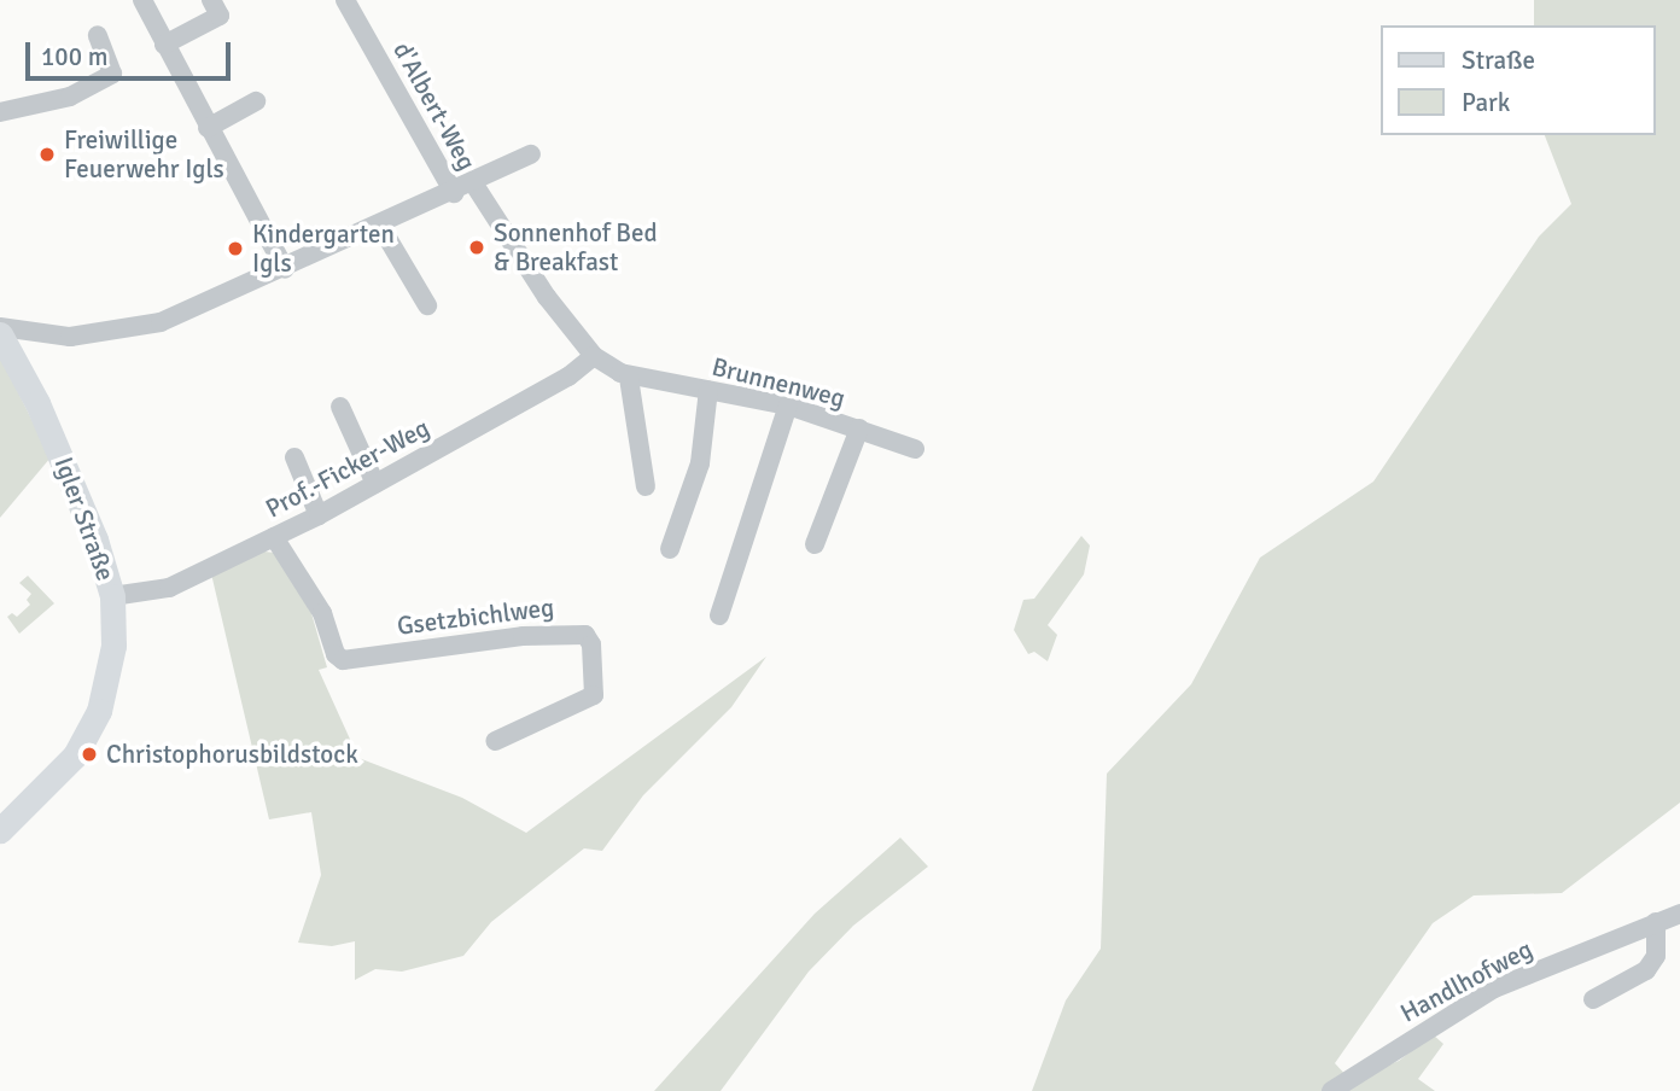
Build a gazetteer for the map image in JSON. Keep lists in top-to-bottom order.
{
  "streets": {
    "main road": ["Igler Straße"],
    "street": [
      "d'Albert-Weg",
      "Brunnenweg",
      "Prof.-Ficker-Weg",
      "Gsetzbichlweg",
      "Handlhofweg"
    ]
  },
  "crossings": [
    ["Brunnenweg", "Prof.-Ficker-Weg"],
    ["Prof.-Ficker-Weg", "Igler Straße"],
    ["Prof.-Ficker-Weg", "Gsetzbichlweg"]
  ],
  "places": [
    "Freiwillige Feuerwehr Igls",
    "Sonnenhof Bed & Breakfast",
    "Kindergarten Igls",
    "Christophorusbildstock"
  ],
  "legend": ["Straße", "Park"],
  "scale_bar": "100 m"
}
